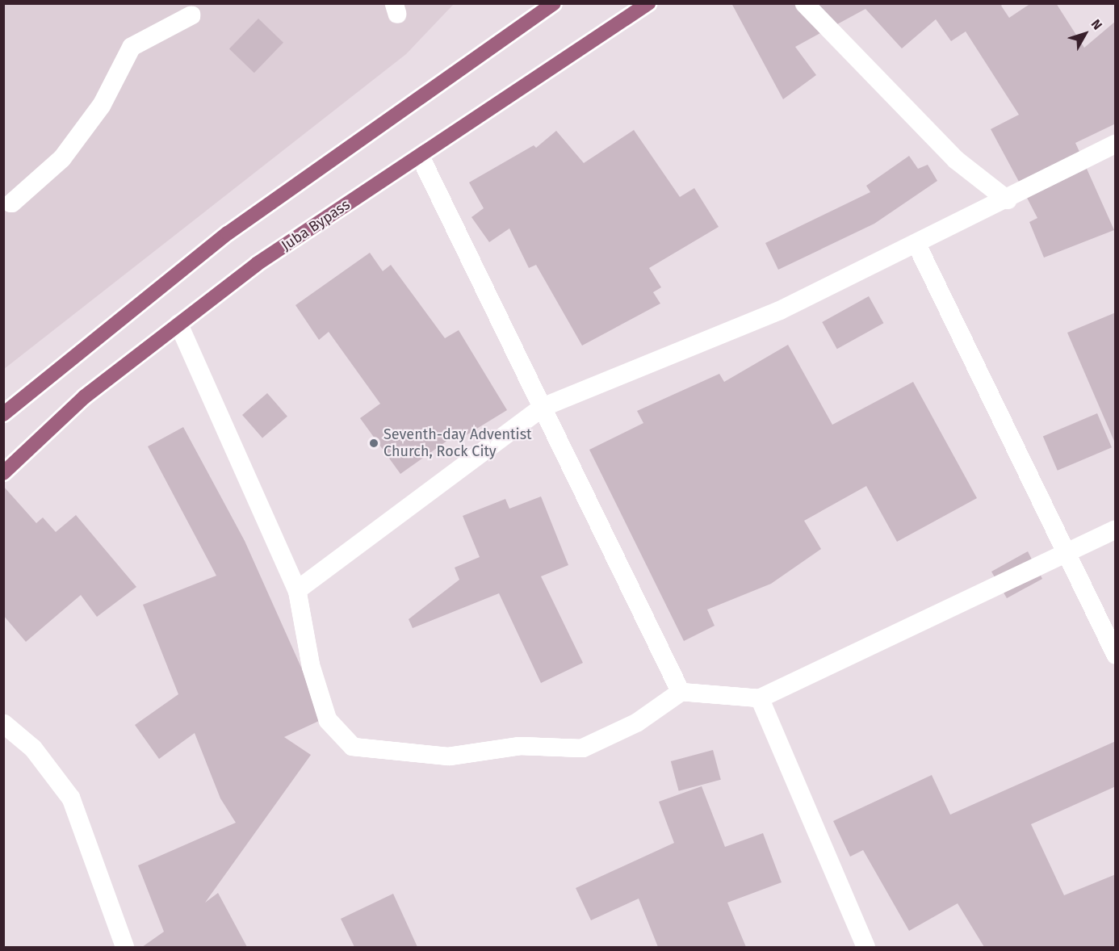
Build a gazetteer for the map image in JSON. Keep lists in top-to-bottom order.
{
  "streets": {
    "main road": ["Juba Bypass"]
  },
  "places": ["Seventh-day Adventist Church, Rock City"],
  "north": "top right"
}
